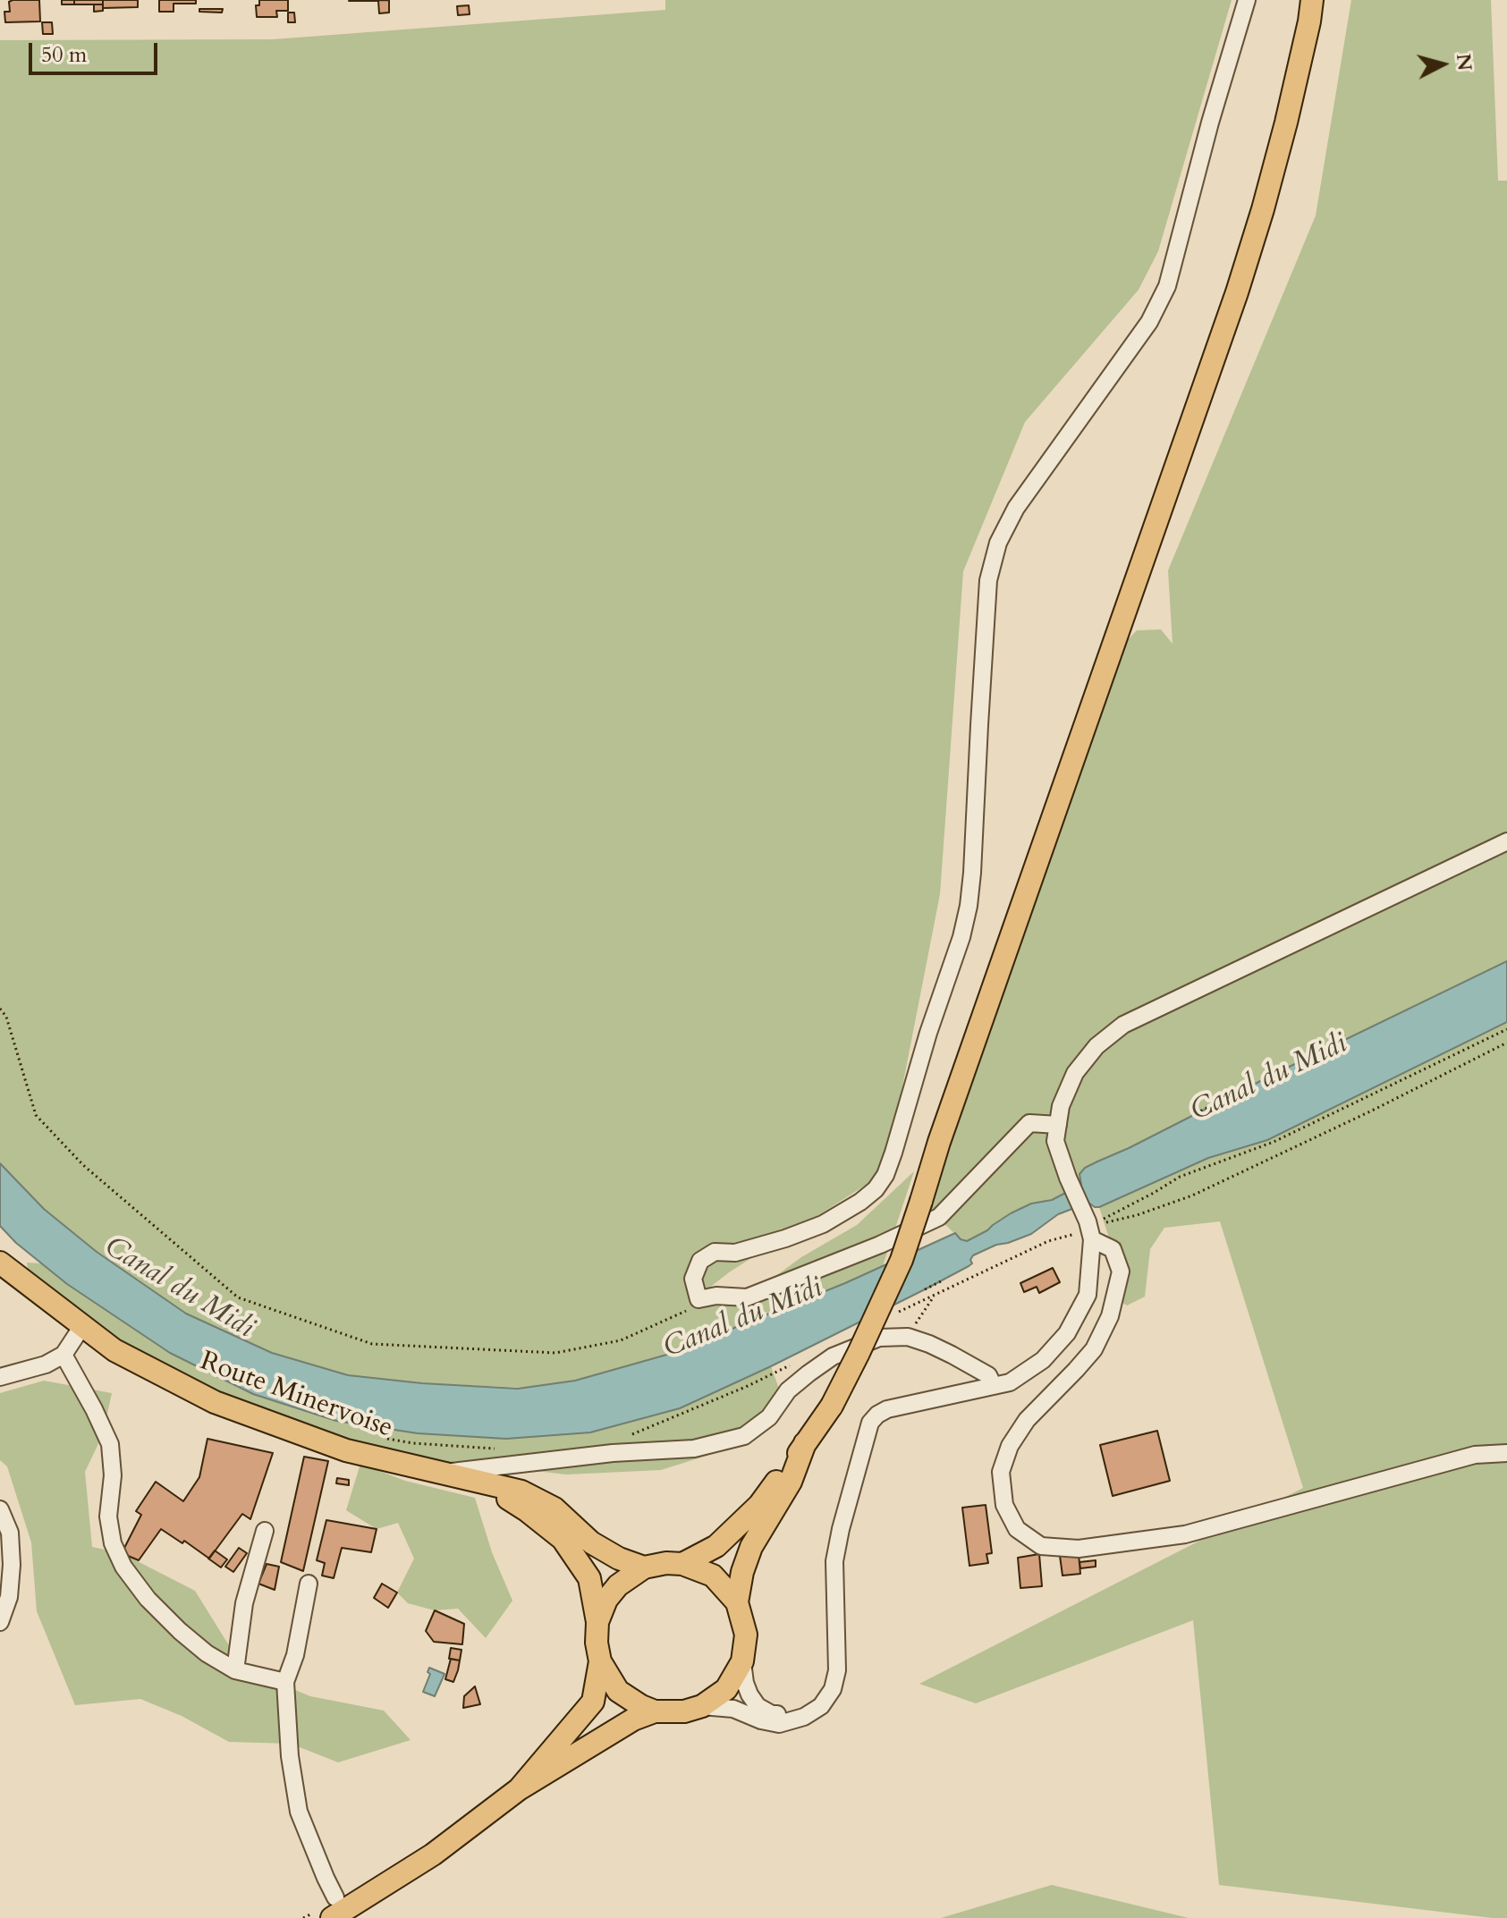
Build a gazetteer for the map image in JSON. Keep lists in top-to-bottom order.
{
  "streets": {
    "main road": ["Route Minervoise"]
  },
  "water": ["Canal du Midi"],
  "scale_bar": "50 m",
  "north": "right"
}
